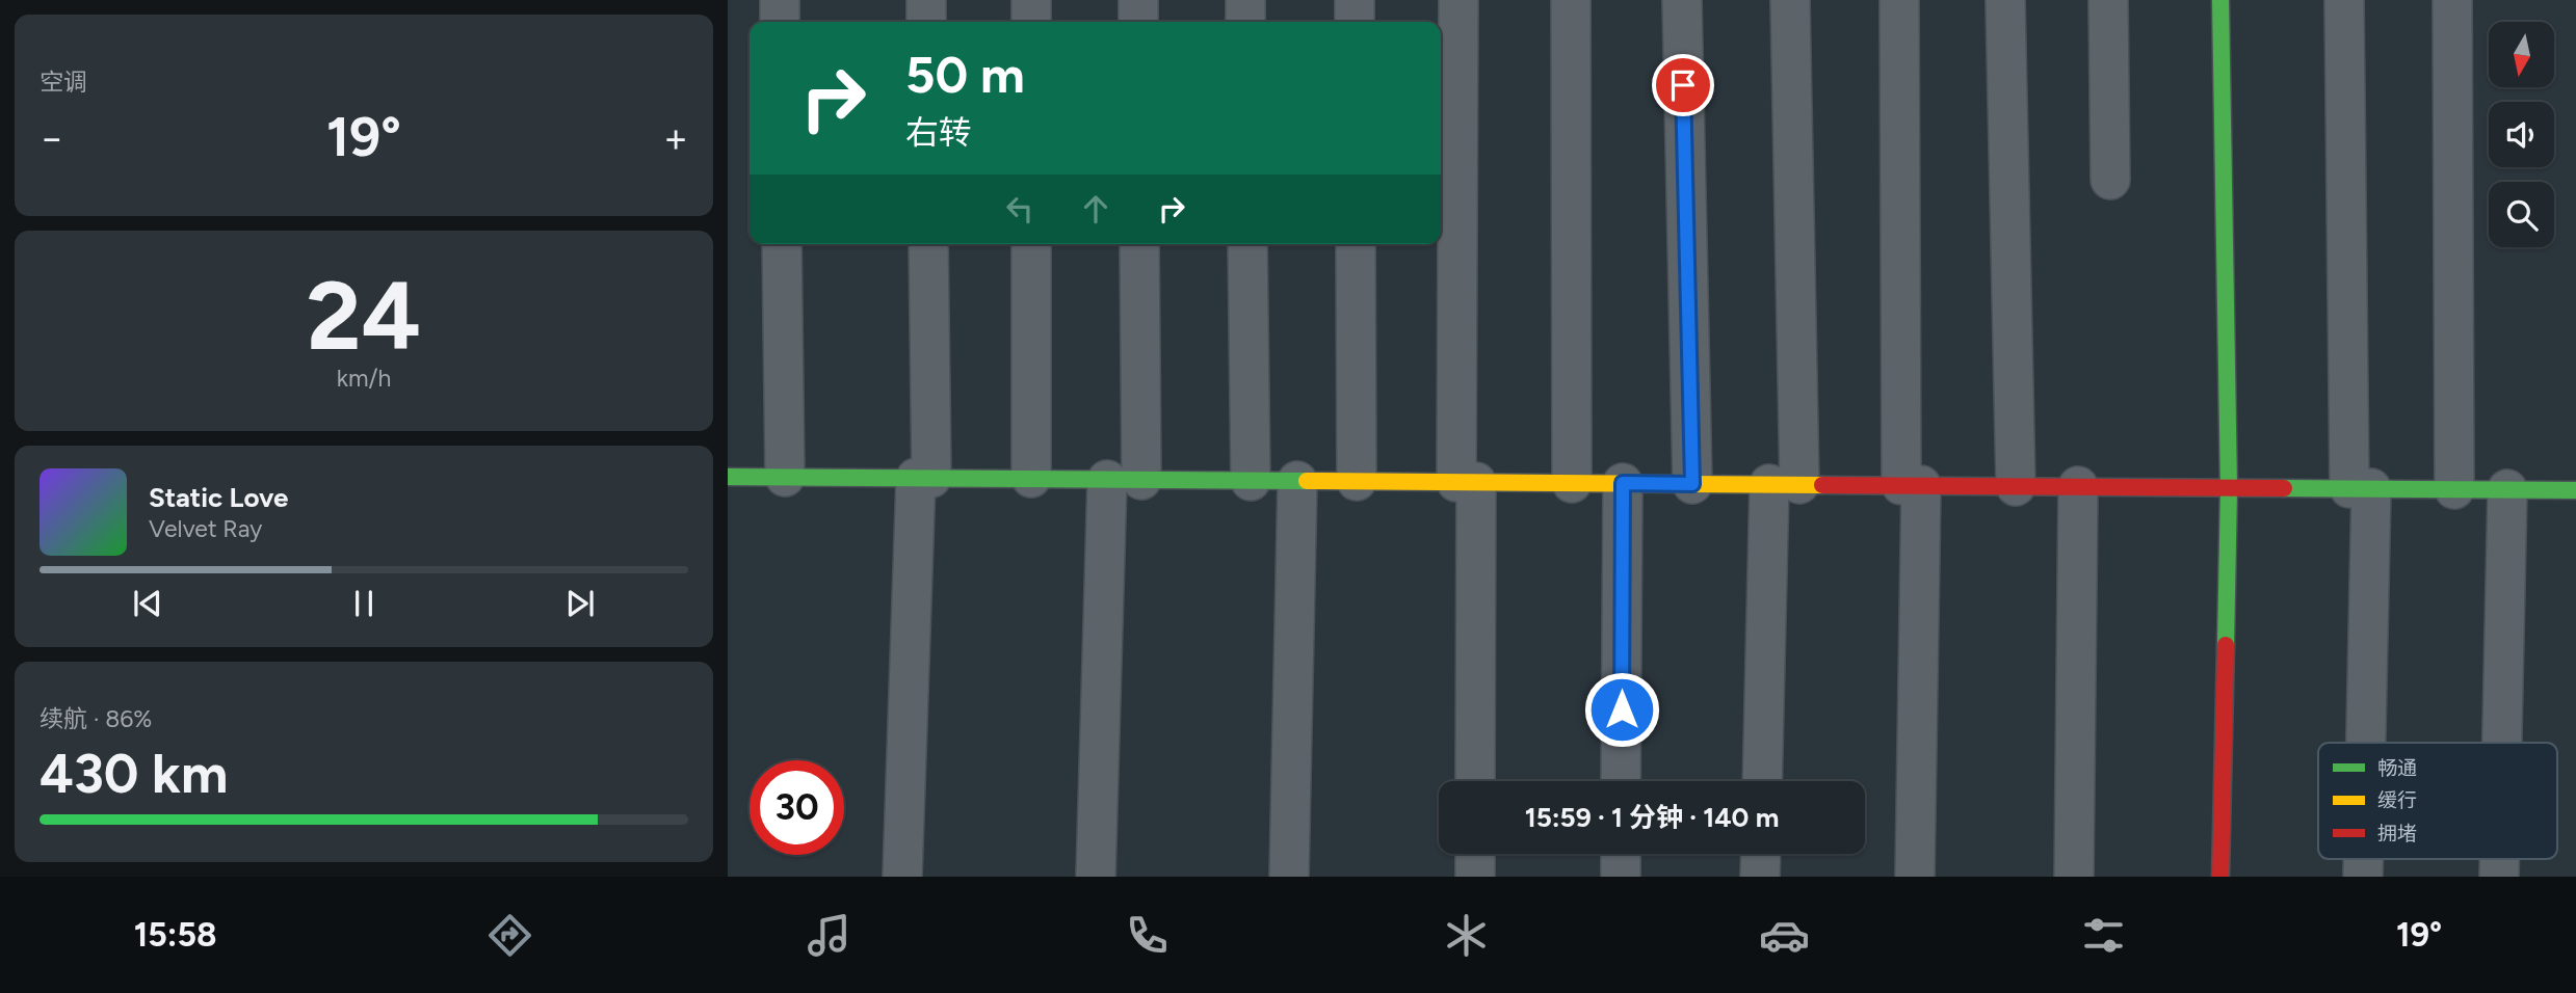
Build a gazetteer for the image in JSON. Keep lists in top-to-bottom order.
{
  "legend": ["畅通", "缓行", "拥堵"],
  "north": "bottom",
  "page": {
    "tile": [
      "空调",
      ["24", "km/h"],
      ["续航 · 86%", "430 km"]
    ],
    "turn": ["50 m", "右转"],
    "heat": ["−", "19°", "+"],
    "song": ["Static Love", "Velvet Ray"],
    "limit": "30",
    "trip": "15:59 · 1 分钟 · 140 m",
    "tabs": ["15:58", "19°"]
  }
}
